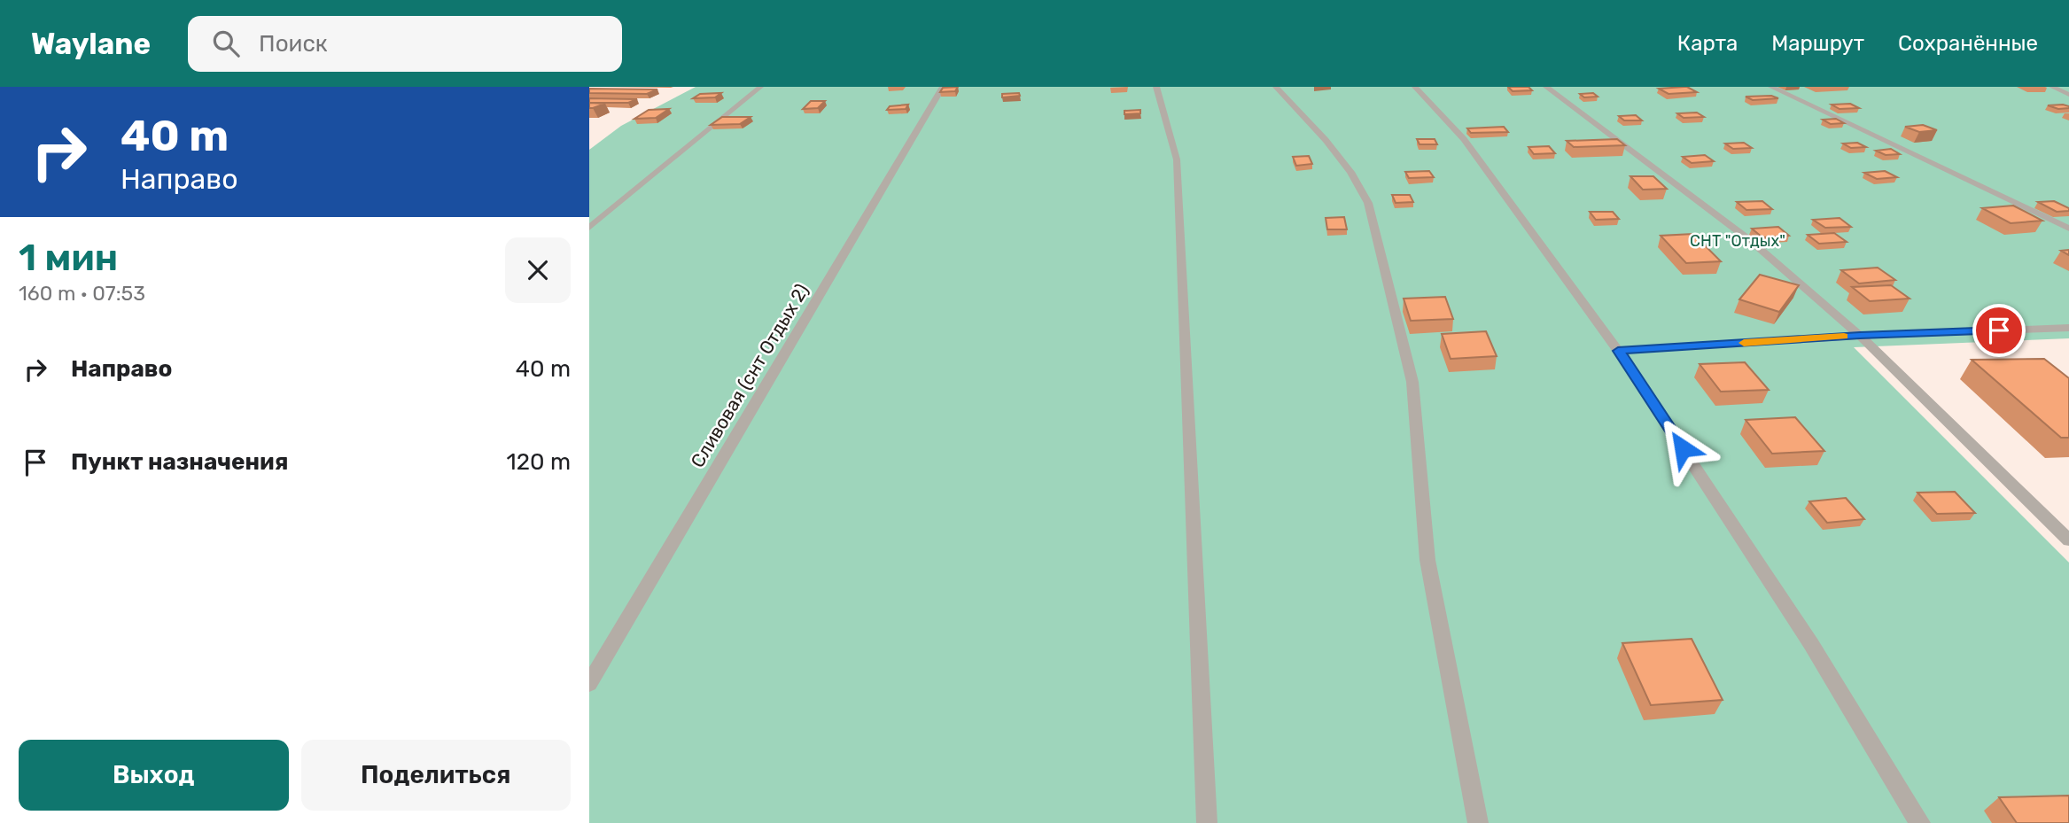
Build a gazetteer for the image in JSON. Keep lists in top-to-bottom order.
{
  "streets": {
    "lane": ["Сливовая (снт Отдых 2)"]
  },
  "parks": ["СНТ \"Отдых\""],
  "page": {
    "header": "Waylane",
    "search": "Поиск",
    "nav": ["Карта", "Маршрут", "Сохранённые"],
    "turn": ["40 m", "Направо"],
    "heading": ["1 мин", "160 m · 07:53"],
    "list": [
      {
        "name": "Направо",
        "value": "40 m"
      },
      {
        "name": "Пункт назначения",
        "value": "120 m"
      }
    ],
    "buttons": ["Выход", "Поделиться"]
  }
}
